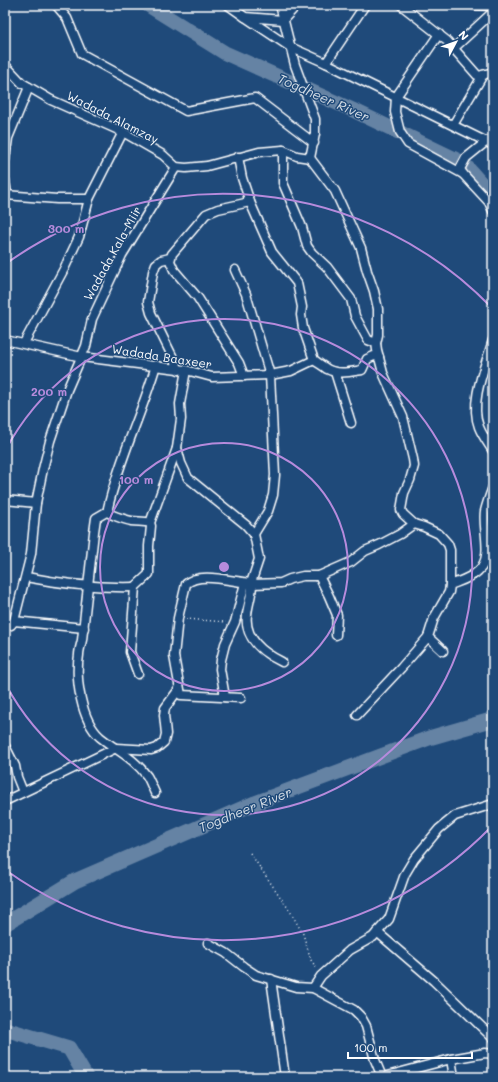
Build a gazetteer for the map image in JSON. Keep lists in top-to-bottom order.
{
  "streets": {
    "street": ["Wadada Alamzay", "Wadada Kala-Miir", "Wadada Baaxeer"]
  },
  "crossings": [
    ["Wadada Alamzay", "Wadada Kala-Miir"],
    ["Wadada Kala-Miir", "Wadada Baaxeer"]
  ],
  "water": ["Togdheer River"],
  "scale_bar": "100 m",
  "north": "top right",
  "rings": ["300 m", "200 m", "100 m"]
}
